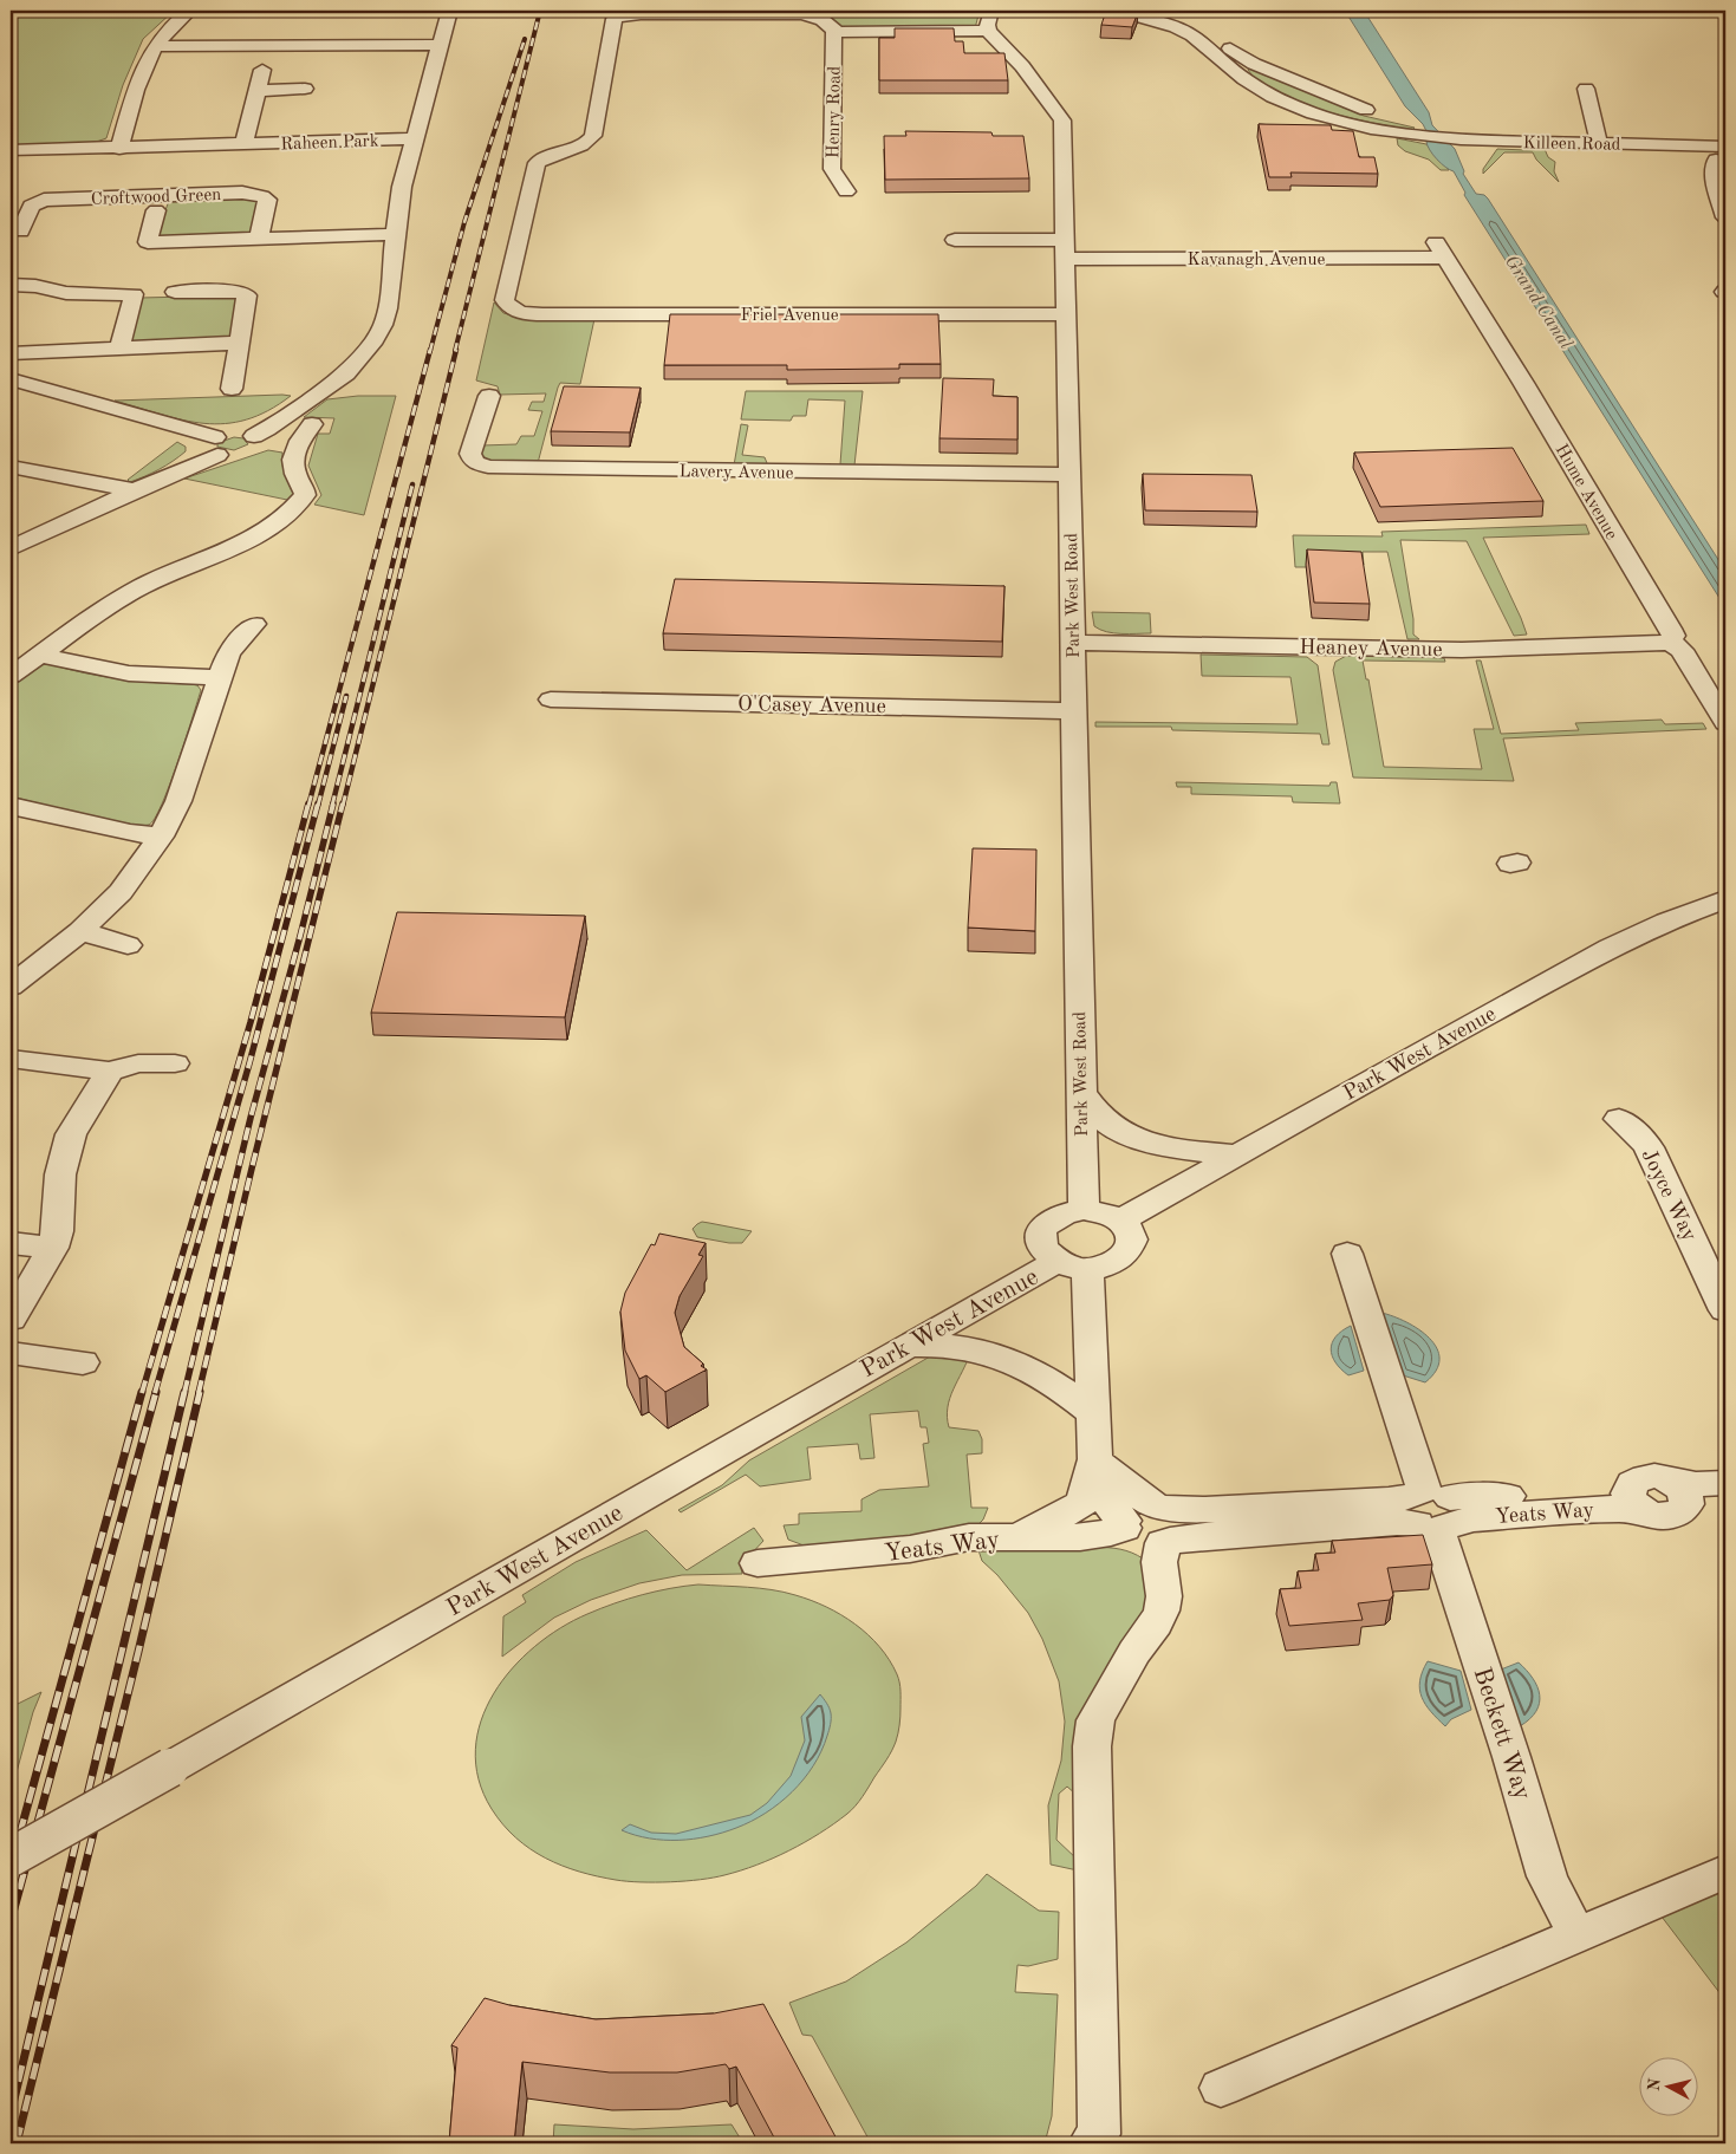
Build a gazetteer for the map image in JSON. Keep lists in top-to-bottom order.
{
  "streets": {
    "street": [
      "Henry Road",
      "Raheen Park",
      "Killeen Road",
      "Croftwood Green",
      "Kavanagh Avenue",
      "Friel Avenue",
      "Lavery Avenue",
      "Hume Avenue",
      "Park West Road",
      "Heaney Avenue",
      "O'Casey Avenue",
      "Park West Avenue",
      "Joyce Way",
      "Yeats Way",
      "Beckett Way"
    ]
  },
  "crossings": [
    ["Henry Road", "Friel Avenue"],
    ["Kavanagh Avenue", "Hume Avenue"],
    ["Kavanagh Avenue", "Park West Road"],
    ["Friel Avenue", "Park West Road"],
    ["Lavery Avenue", "Park West Road"],
    ["Hume Avenue", "Heaney Avenue"],
    ["Park West Road", "Heaney Avenue"],
    ["Park West Road", "O'Casey Avenue"],
    ["Park West Road", "Park West Avenue"],
    ["Yeats Way", "Beckett Way"]
  ],
  "water": ["Grand Canal"],
  "north": "left"
}
